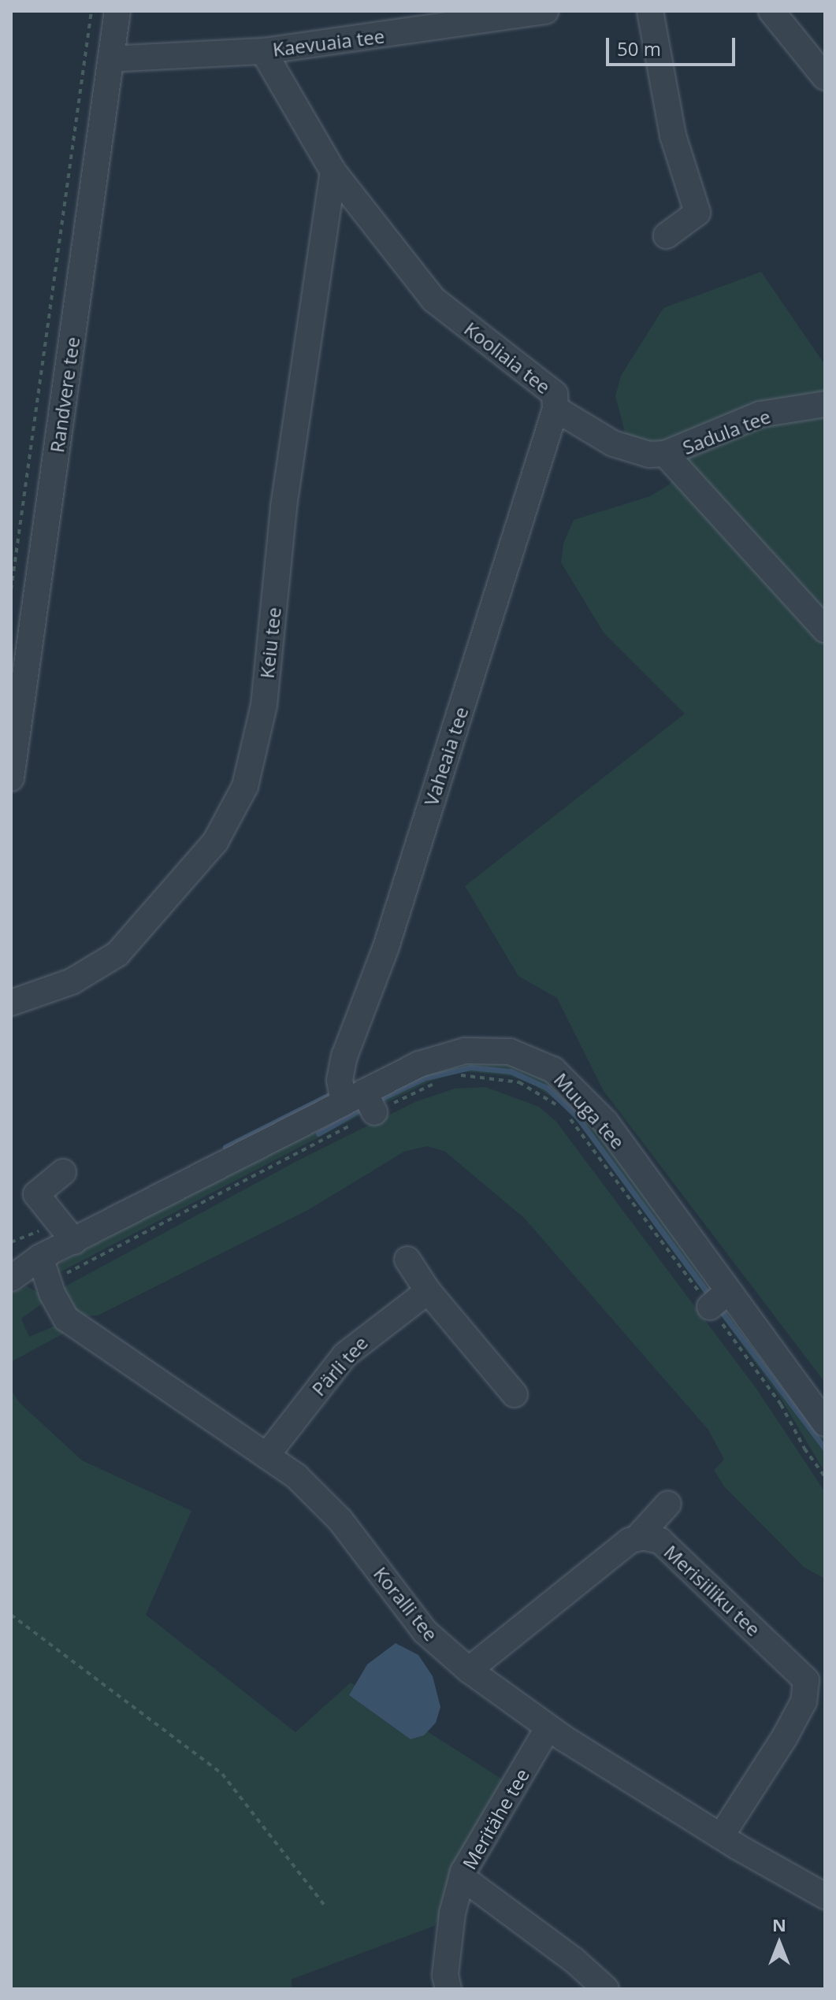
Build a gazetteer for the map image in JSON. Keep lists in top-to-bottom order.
{
  "streets": {
    "street": [
      "Kaevuaia tee",
      "Kooliaia tee",
      "Randvere tee",
      "Sadula tee",
      "Keiu tee",
      "Vaheaia tee",
      "Muuga tee",
      "Pärli tee",
      "Merisiiliku tee",
      "Koralli tee",
      "Meritähe tee"
    ]
  },
  "crossings": [
    ["Kaevuaia tee", "Kooliaia tee"],
    ["Kaevuaia tee", "Randvere tee"],
    ["Kooliaia tee", "Sadula tee"],
    ["Kooliaia tee", "Keiu tee"],
    ["Kooliaia tee", "Vaheaia tee"],
    ["Vaheaia tee", "Muuga tee"],
    ["Muuga tee", "Koralli tee"],
    ["Pärli tee", "Koralli tee"],
    ["Koralli tee", "Meritähe tee"]
  ],
  "scale_bar": "50 m",
  "north": "top"
}
